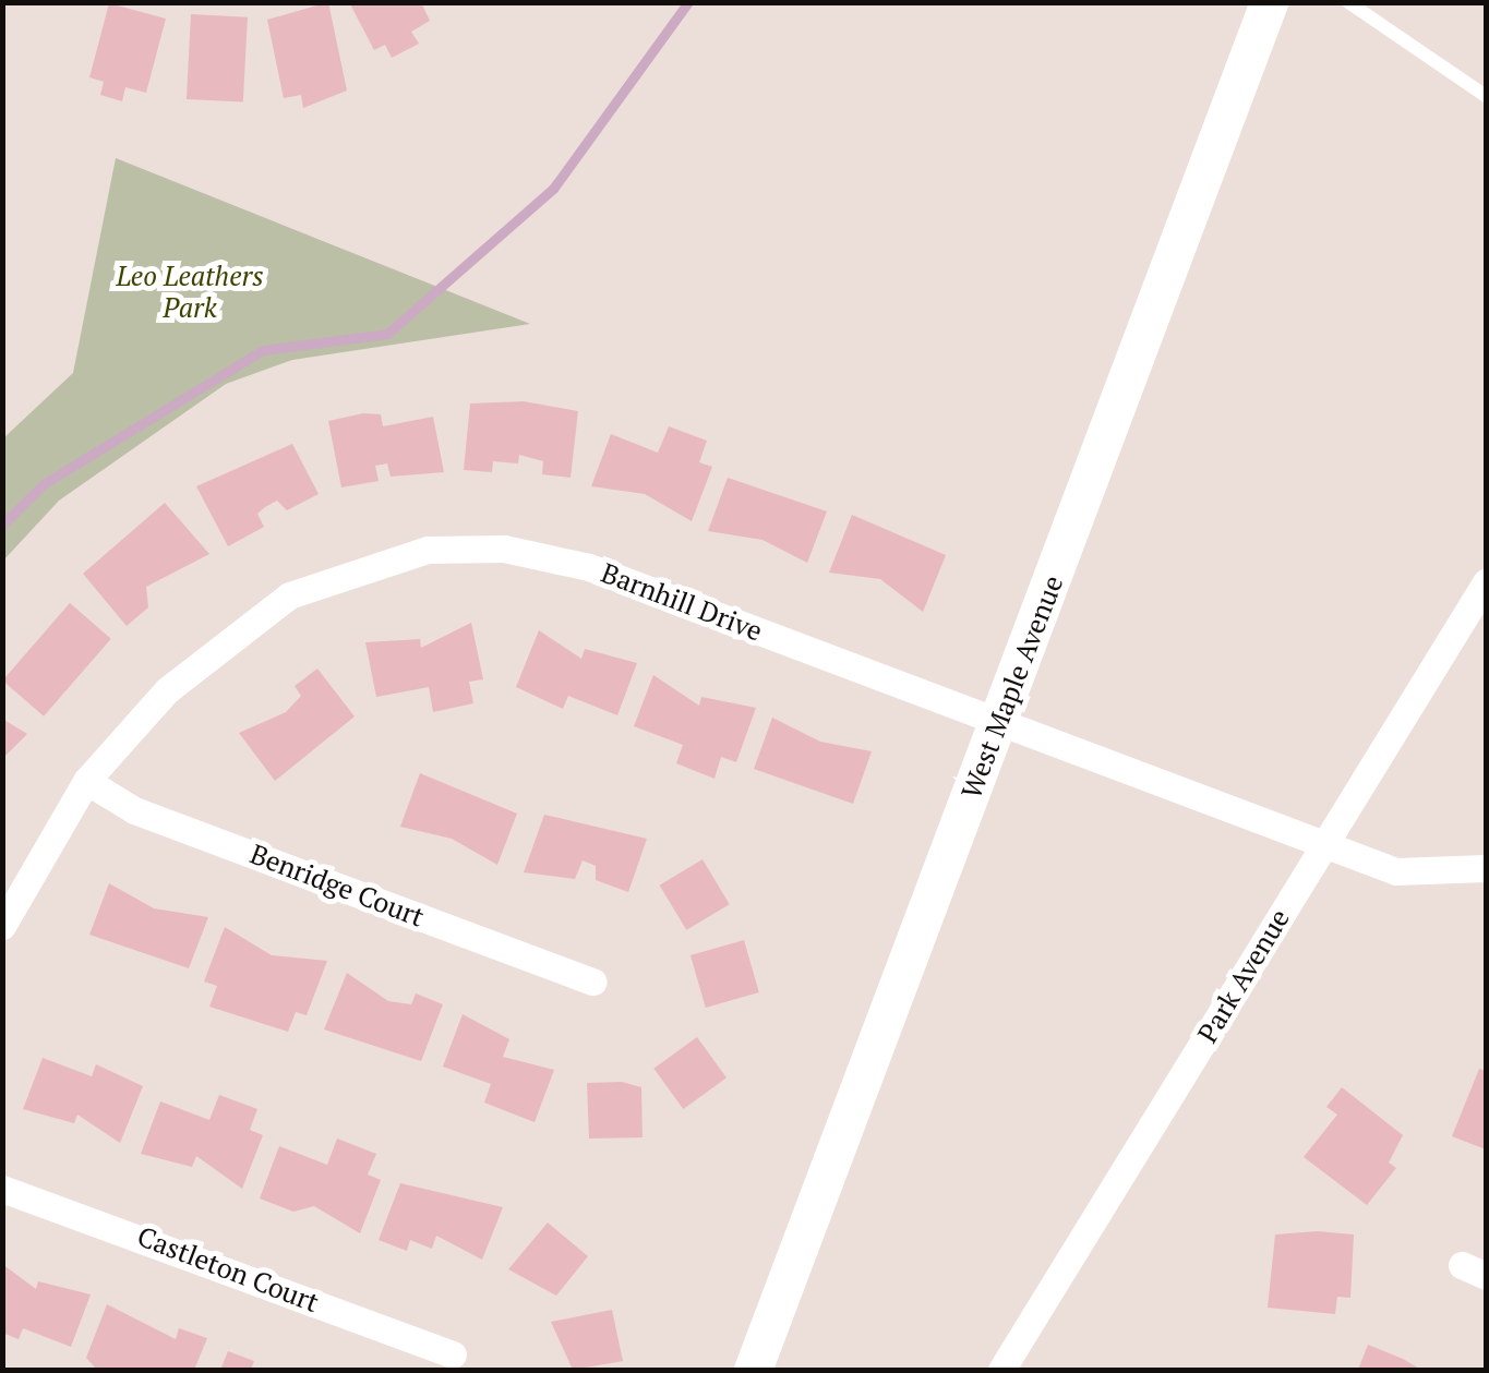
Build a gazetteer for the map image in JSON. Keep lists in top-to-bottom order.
{
  "streets": {
    "main road": ["West Maple Avenue"],
    "street": [
      "Barnhill Drive",
      "Benridge Court",
      "Park Avenue",
      "Castleton Court"
    ]
  },
  "crossings": [
    ["Barnhill Drive", "West Maple Avenue"],
    ["Barnhill Drive", "Benridge Court"],
    ["Barnhill Drive", "Park Avenue"]
  ],
  "parks": ["Leo Leathers Park"]
}
